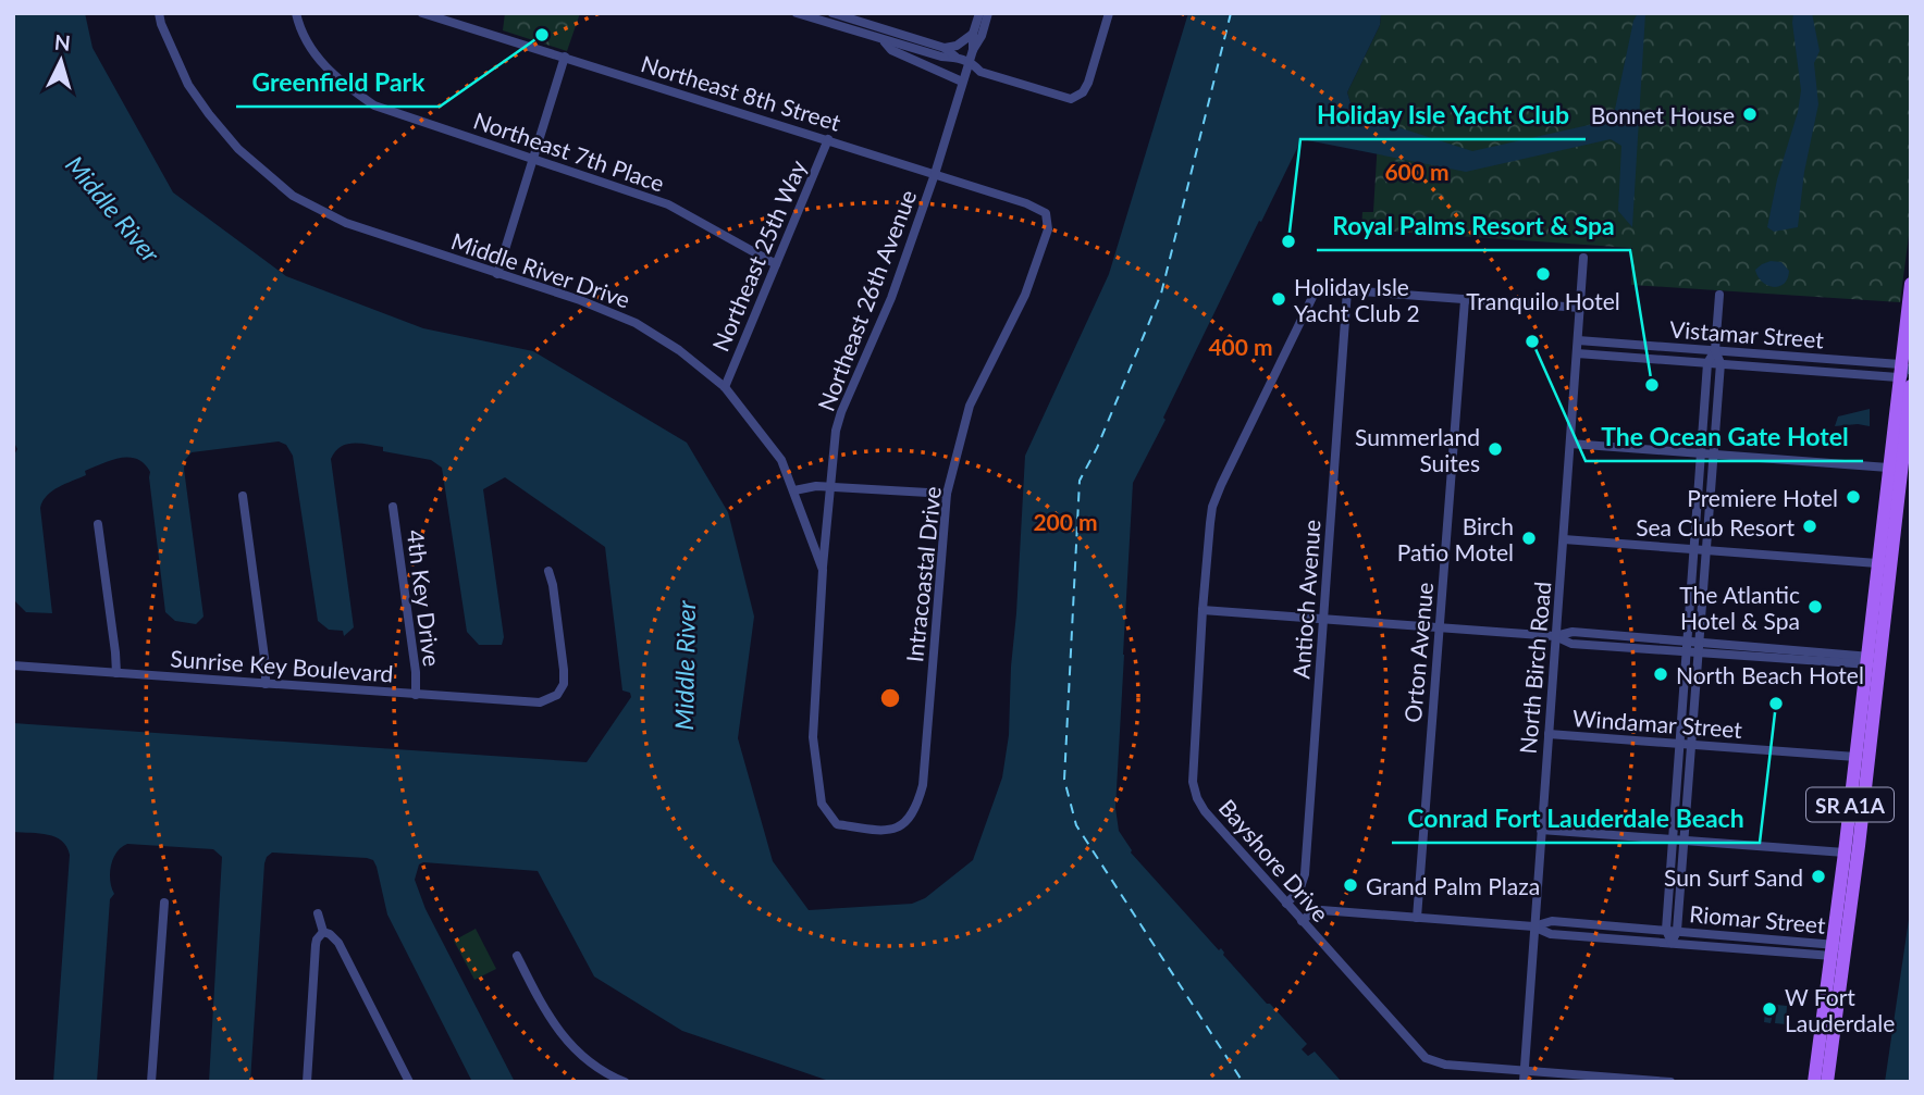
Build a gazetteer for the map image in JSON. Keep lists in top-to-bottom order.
{
  "streets": {
    "main road": ["SR A1A"],
    "street": [
      "Northeast 8th Street",
      "Northeast 7th Place",
      "Northeast 25th Way",
      "Middle River Drive",
      "Northeast 26th Avenue",
      "Vistamar Street",
      "Intracoastal Drive",
      "4th Key Drive",
      "Antioch Avenue",
      "Orton Avenue",
      "Sunrise Key Boulevard",
      "North Birch Road",
      "Windamar Street",
      "Bayshore Drive",
      "Riomar Street"
    ]
  },
  "crossings": [
    ["Northeast 8th Street", "Northeast 25th Way"],
    ["Northeast 8th Street", "Northeast 26th Avenue"],
    ["Northeast 8th Street", "Intracoastal Drive"],
    ["Northeast 7th Place", "Northeast 25th Way"],
    ["Northeast 25th Way", "Middle River Drive"],
    ["Middle River Drive", "Northeast 26th Avenue"],
    ["Middle River Drive", "Intracoastal Drive"],
    ["Vistamar Street", "North Birch Road"],
    ["Vistamar Street", "SR A1A"],
    ["4th Key Drive", "Sunrise Key Boulevard"],
    ["Antioch Avenue", "Bayshore Drive"],
    ["Orton Avenue", "Riomar Street"],
    ["North Birch Road", "Windamar Street"],
    ["North Birch Road", "Bayshore Drive"],
    ["North Birch Road", "Riomar Street"],
    ["Windamar Street", "SR A1A"],
    ["SR A1A", "Riomar Street"],
    ["Bayshore Drive", "Riomar Street"]
  ],
  "water": ["Middle River"],
  "places": [
    "Greenfield Park",
    "Bonnet House",
    "Holiday Isle Yacht Club",
    "Tranquilo Hotel",
    "Holiday Isle Yacht Club 2",
    "The Ocean Gate Hotel",
    "Royal Palms Resort & Spa",
    "Summerland Suites",
    "Premiere Hotel",
    "Sea Club Resort",
    "Birch Patio Motel",
    "The Atlantic Hotel & Spa",
    "North Beach Hotel",
    "Conrad Fort Lauderdale Beach",
    "Sun Surf Sand",
    "Grand Palm Plaza",
    "W Fort Lauderdale"
  ],
  "north": "top",
  "rings": ["600 m", "400 m", "200 m"]
}
